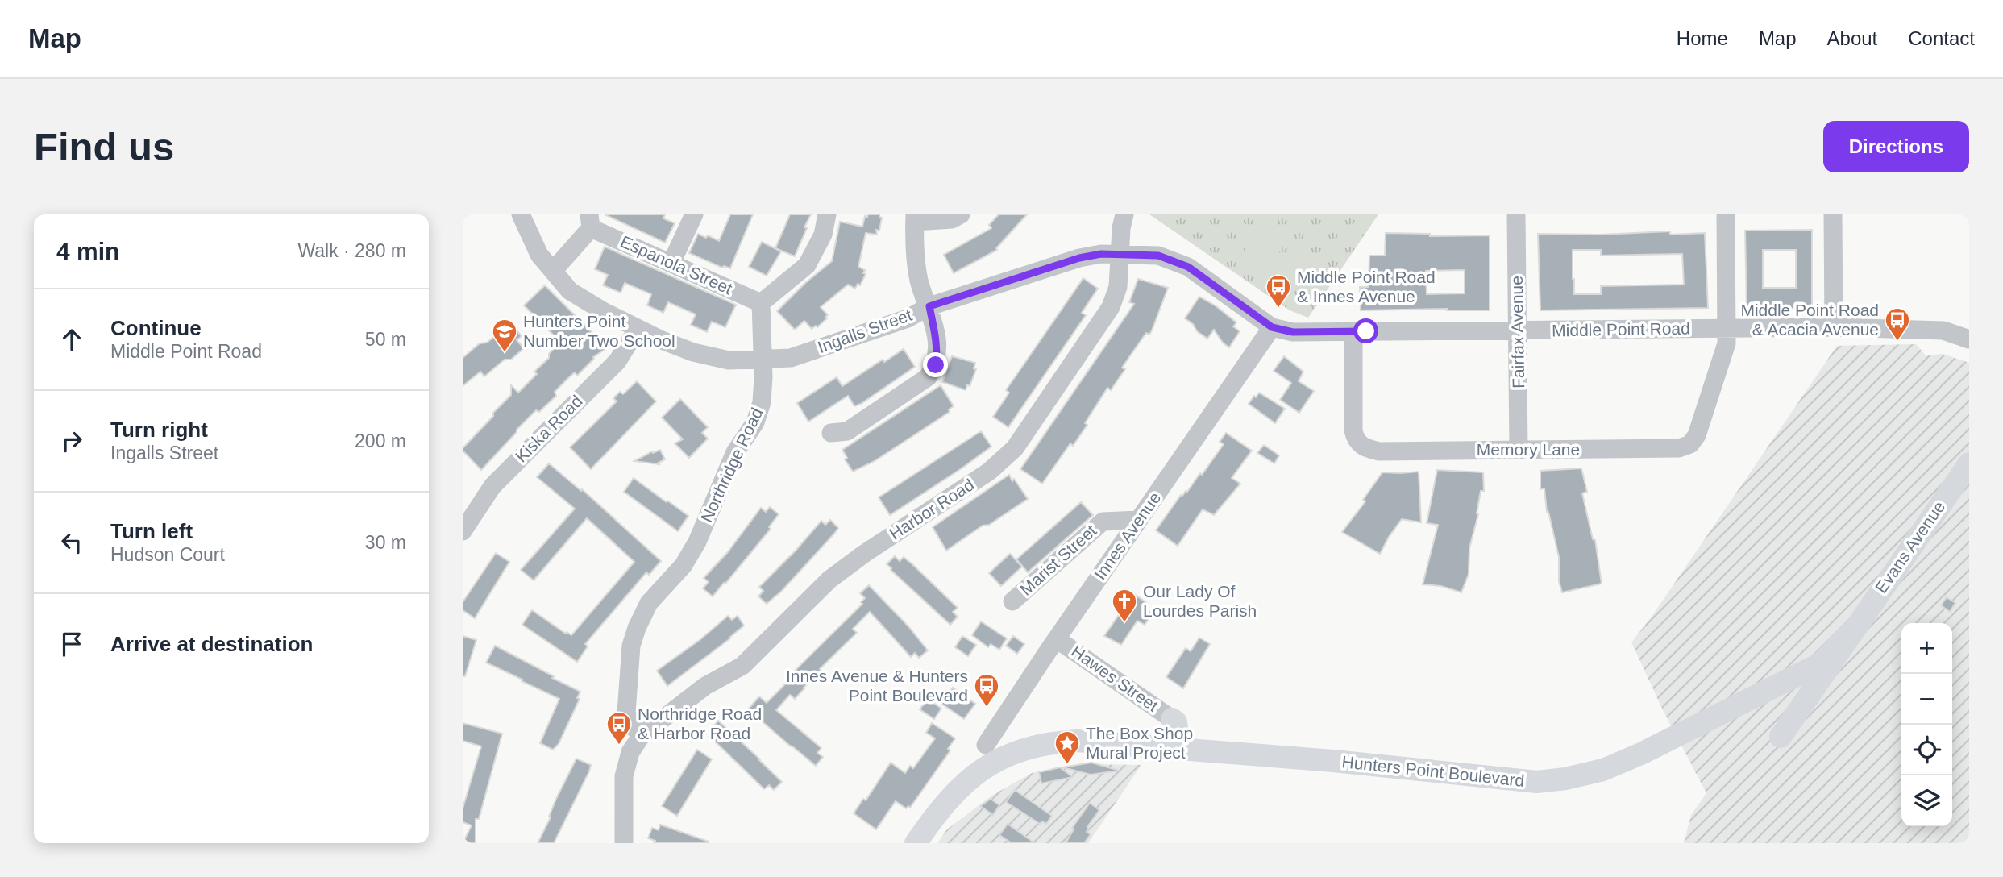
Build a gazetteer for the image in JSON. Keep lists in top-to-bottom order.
{
  "streets": {
    "main road": ["Evans Avenue", "Hunters Point Boulevard"],
    "street": [
      "Espanola Street",
      "Middle Point Road",
      "Ingalls Street",
      "Fairfax Avenue",
      "Kiska Road",
      "Memory Lane",
      "Northridge Road",
      "Harbor Road",
      "Innes Avenue",
      "Marist Street",
      "Hawes Street"
    ]
  },
  "crossings": [
    ["Espanola Street", "Northridge Road"],
    ["Middle Point Road", "Ingalls Street"],
    ["Middle Point Road", "Fairfax Avenue"],
    ["Middle Point Road", "Memory Lane"],
    ["Middle Point Road", "Innes Avenue"],
    ["Ingalls Street", "Kiska Road"],
    ["Ingalls Street", "Northridge Road"],
    ["Ingalls Street", "Harbor Road"],
    ["Ingalls Street", "Innes Avenue"],
    ["Fairfax Avenue", "Memory Lane"],
    ["Northridge Road", "Harbor Road"],
    ["Innes Avenue", "Marist Street"],
    ["Innes Avenue", "Hawes Street"],
    ["Evans Avenue", "Hunters Point Boulevard"]
  ],
  "places": {
    "bus stop": [
      "Middle Point Road & Innes Avenue",
      "Middle Point Road & Acacia Avenue",
      "Innes Avenue & Hunters Point Boulevard",
      "Northridge Road & Harbor Road"
    ],
    "school or university": ["Hunters Point Number Two School"],
    "church": ["Our Lady Of Lourdes Parish"],
    "place": ["The Box Shop Mural Project"]
  },
  "page": {
    "header": "Map",
    "nav": [
      "Home",
      "Map",
      "About",
      "Contact"
    ],
    "buttons": "Directions",
    "title": "Find us",
    "heading": ["4 min", "Walk · 280 m"],
    "list": [
      ["Continue", "Middle Point Road", "50 m"],
      ["Turn right", "Ingalls Street", "200 m"],
      ["Turn left", "Hudson Court", "30 m"],
      "Arrive at destination"
    ],
    "map_buttons": ["+", "−"]
  }
}
